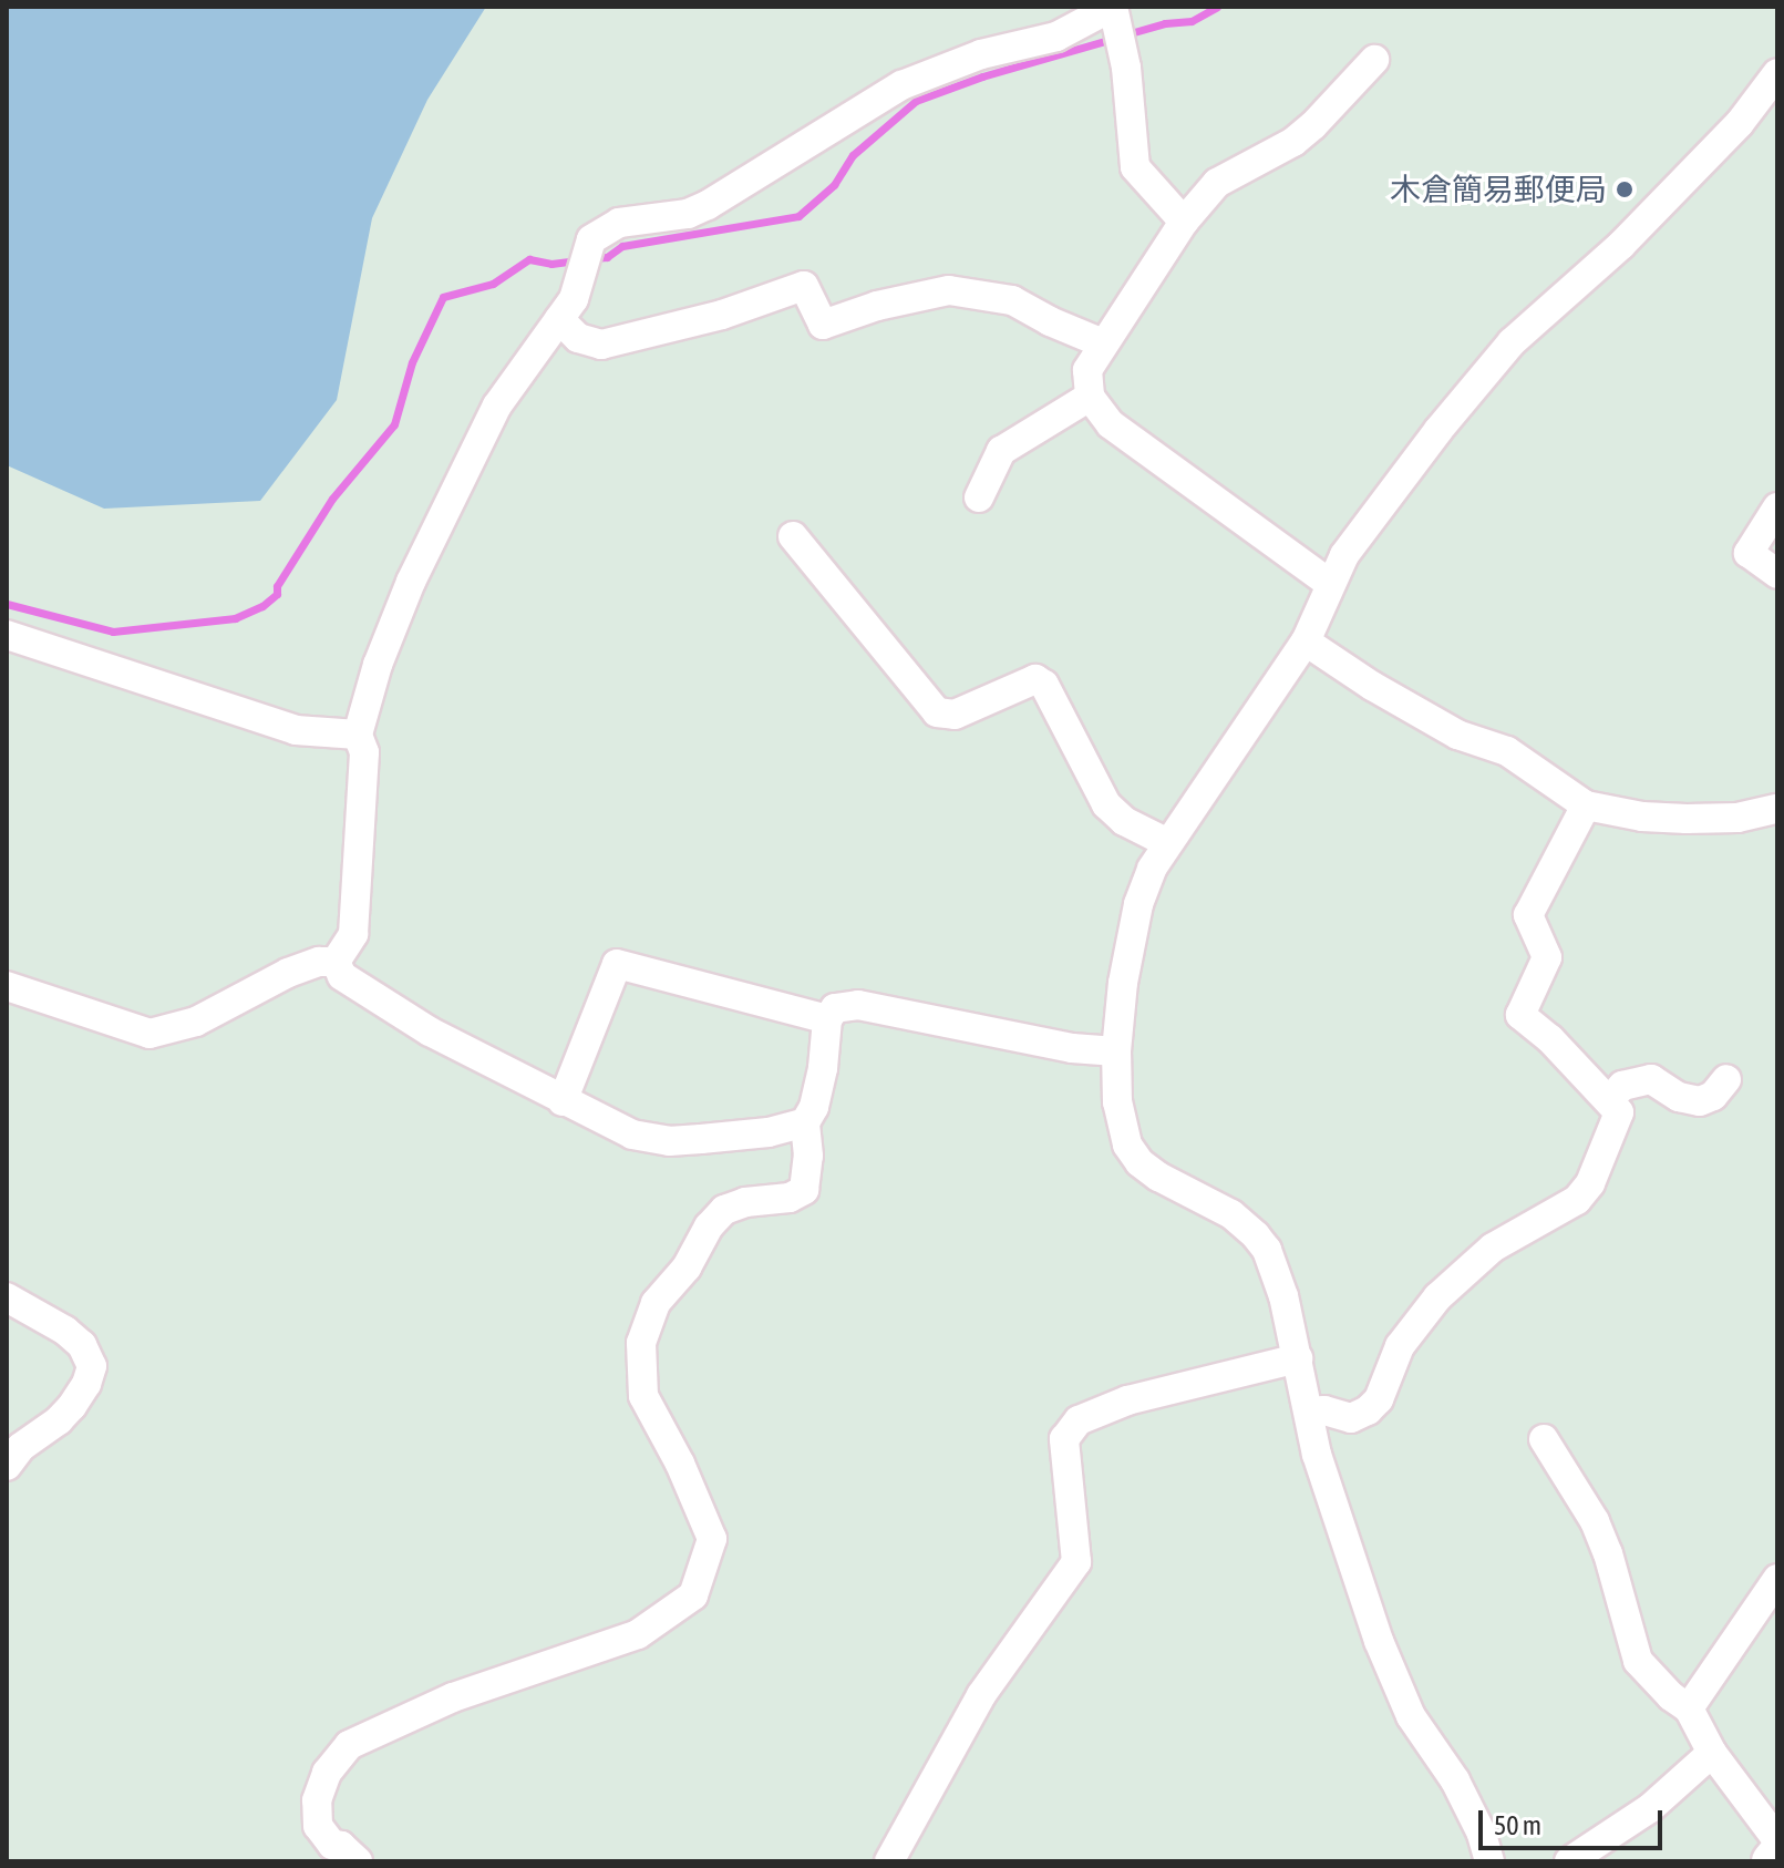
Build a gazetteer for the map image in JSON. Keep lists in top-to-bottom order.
{
  "places": ["木倉簡易郵便局"],
  "scale_bar": "50 m"
}
